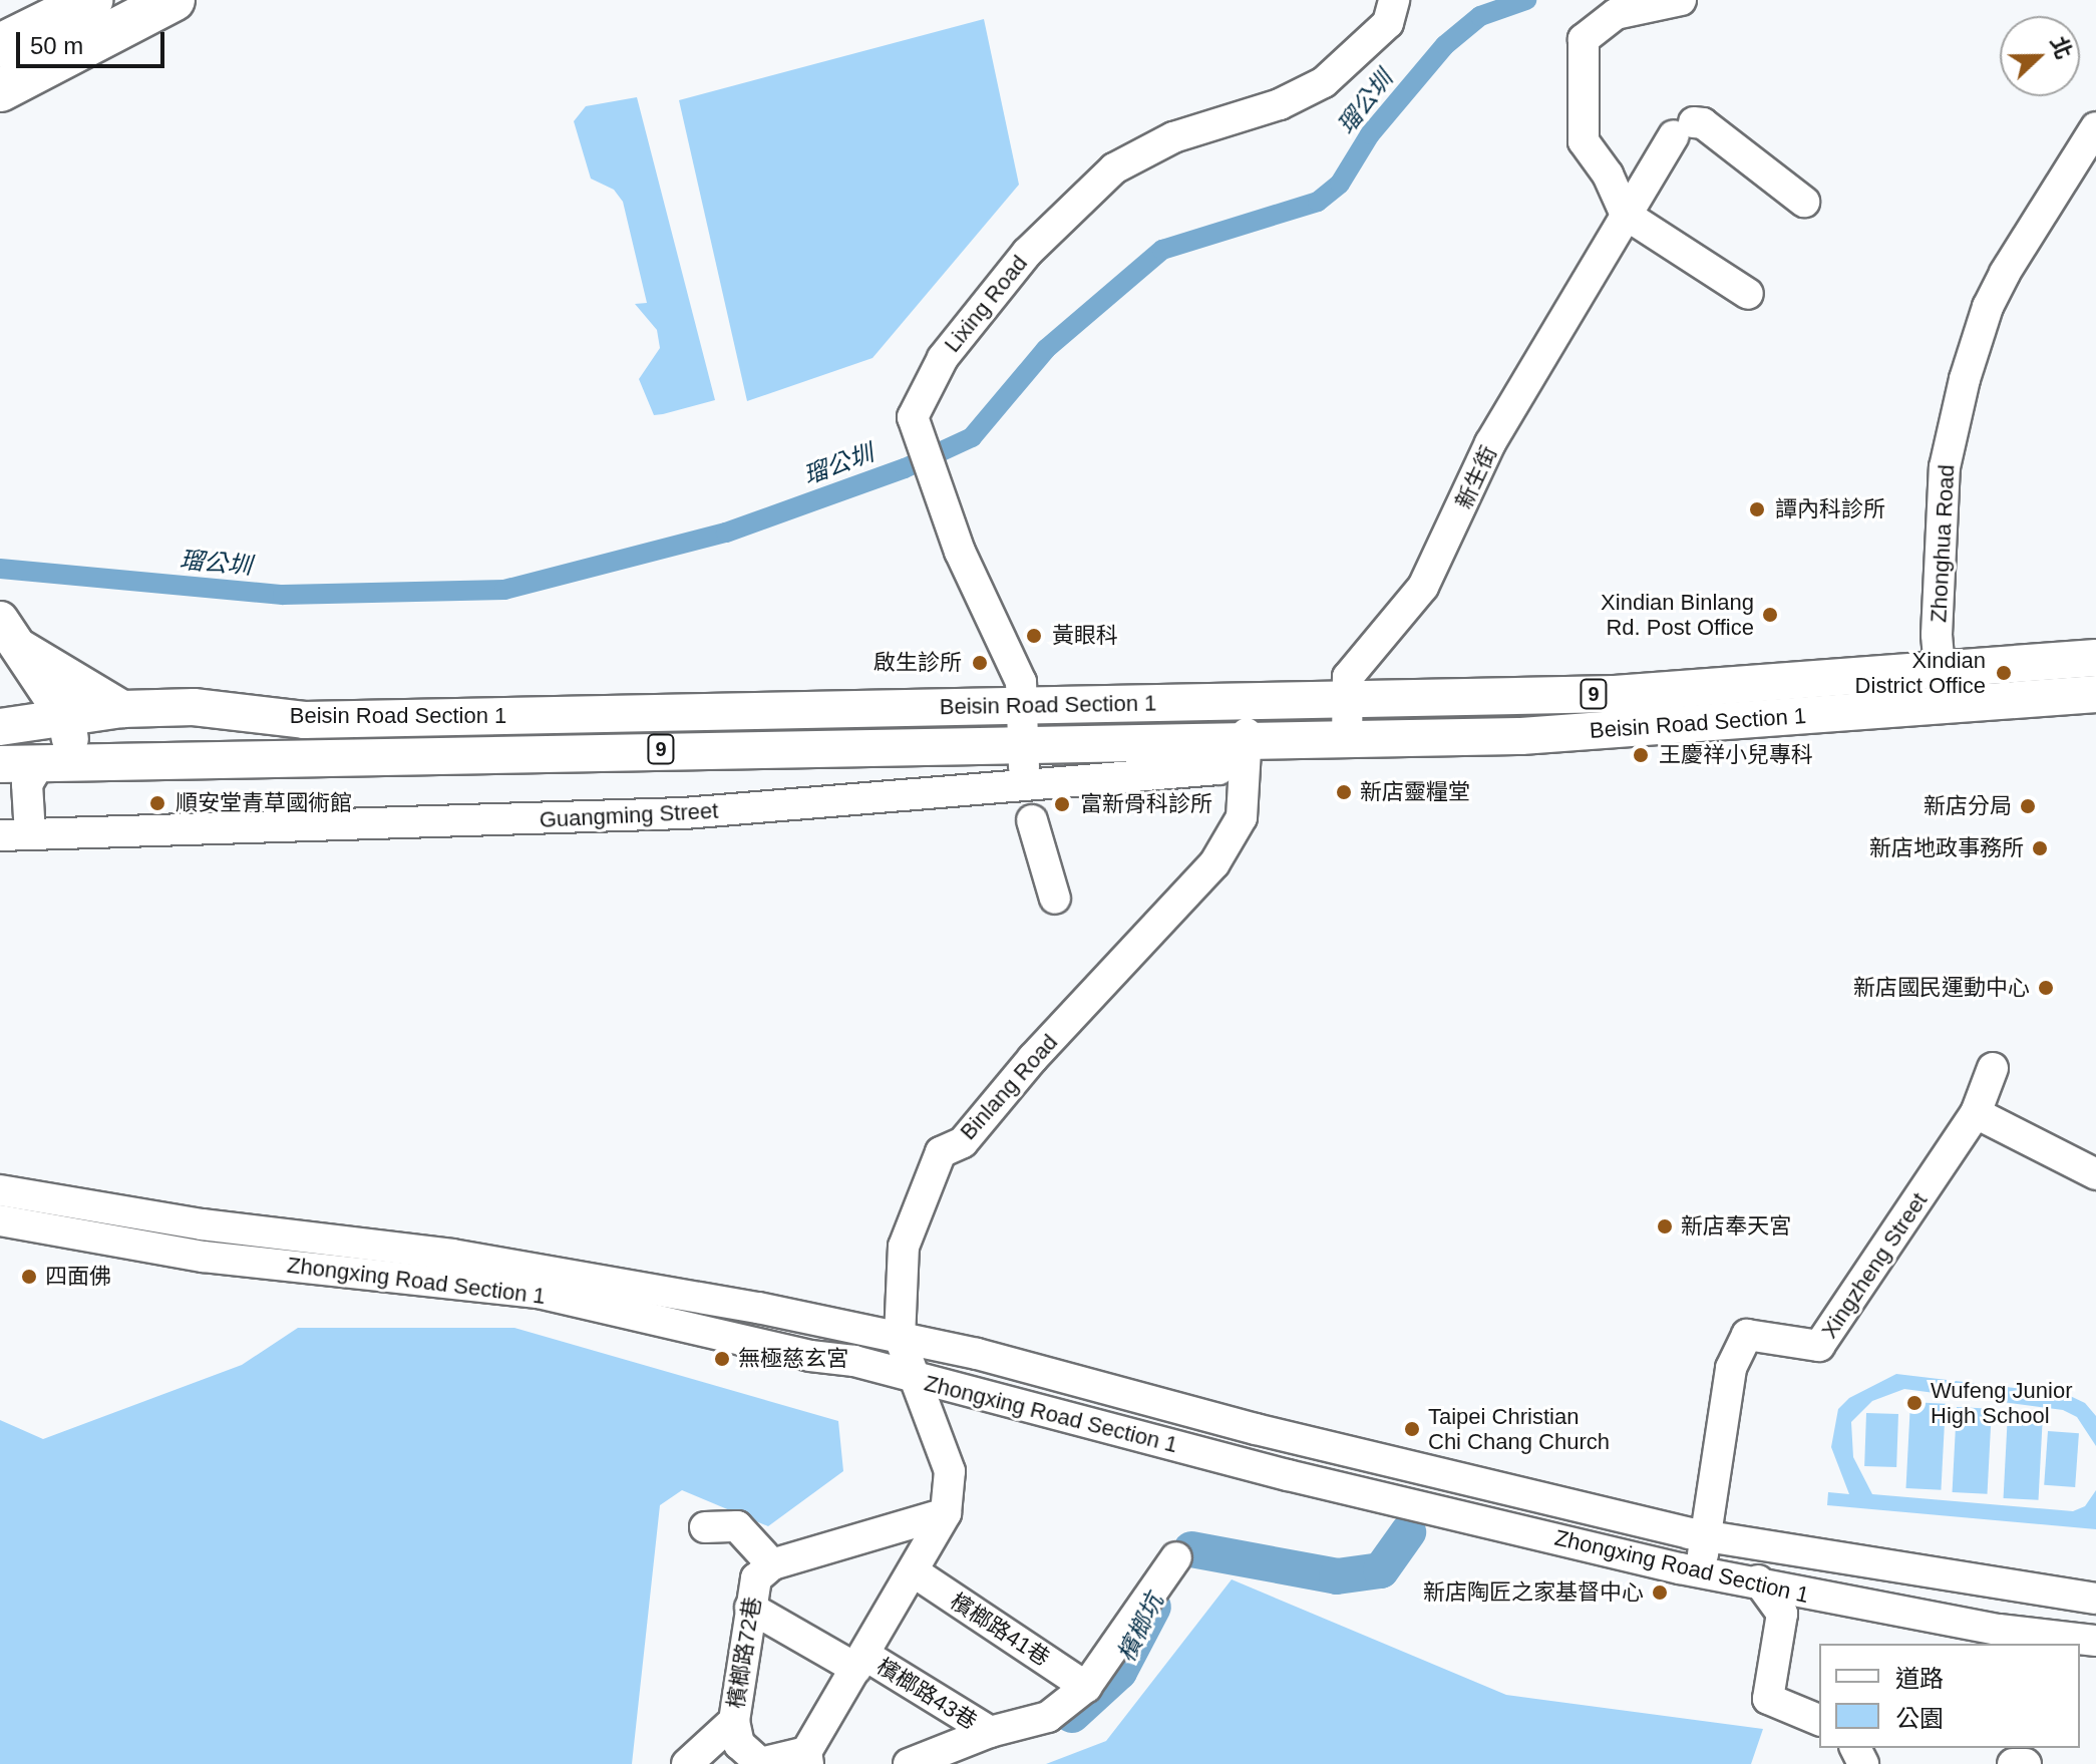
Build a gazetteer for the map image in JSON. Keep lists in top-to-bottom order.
{
  "streets": {
    "main road": ["9", "Beisin Road Section 1"],
    "street": [
      "Lixing Road",
      "新生街",
      "Zhonghua Road",
      "Guangming Street",
      "Binlang Road",
      "Xingzheng Street",
      "Zhongxing Road Section 1",
      "檳榔路41巷",
      "檳榔路72巷",
      "檳榔路43巷"
    ]
  },
  "crossings": [
    ["Lixing Road", "Beisin Road Section 1"],
    ["Lixing Road", "Guangming Street"],
    ["新生街", "Beisin Road Section 1"],
    ["Zhonghua Road", "Beisin Road Section 1"],
    ["Beisin Road Section 1", "Guangming Street"],
    ["Beisin Road Section 1", "Binlang Road"],
    ["Guangming Street", "Binlang Road"],
    ["Binlang Road", "Zhongxing Road Section 1"],
    ["Binlang Road", "檳榔路41巷"],
    ["Binlang Road", "檳榔路43巷"],
    ["Xingzheng Street", "Zhongxing Road Section 1"],
    ["檳榔路72巷", "檳榔路43巷"]
  ],
  "water": ["瑠公圳", "檳榔坑"],
  "places": [
    "譚內科診所",
    "Xindian Binlang Rd. Post Office",
    "黃眼科",
    "啟生診所",
    "Xindian District Office",
    "王慶祥小兒專科",
    "新店靈糧堂",
    "順安堂青草國術館",
    "富新骨科診所",
    "新店分局",
    "新店地政事務所",
    "新店國民運動中心",
    "新店奉天宮",
    "四面佛",
    "無極慈玄宮",
    "Wufeng Junior High School",
    "Taipei Christian Chi Chang Church",
    "新店陶匠之家基督中心"
  ],
  "legend": ["道路", "公園"],
  "scale_bar": "50 m",
  "north": "right"
}
